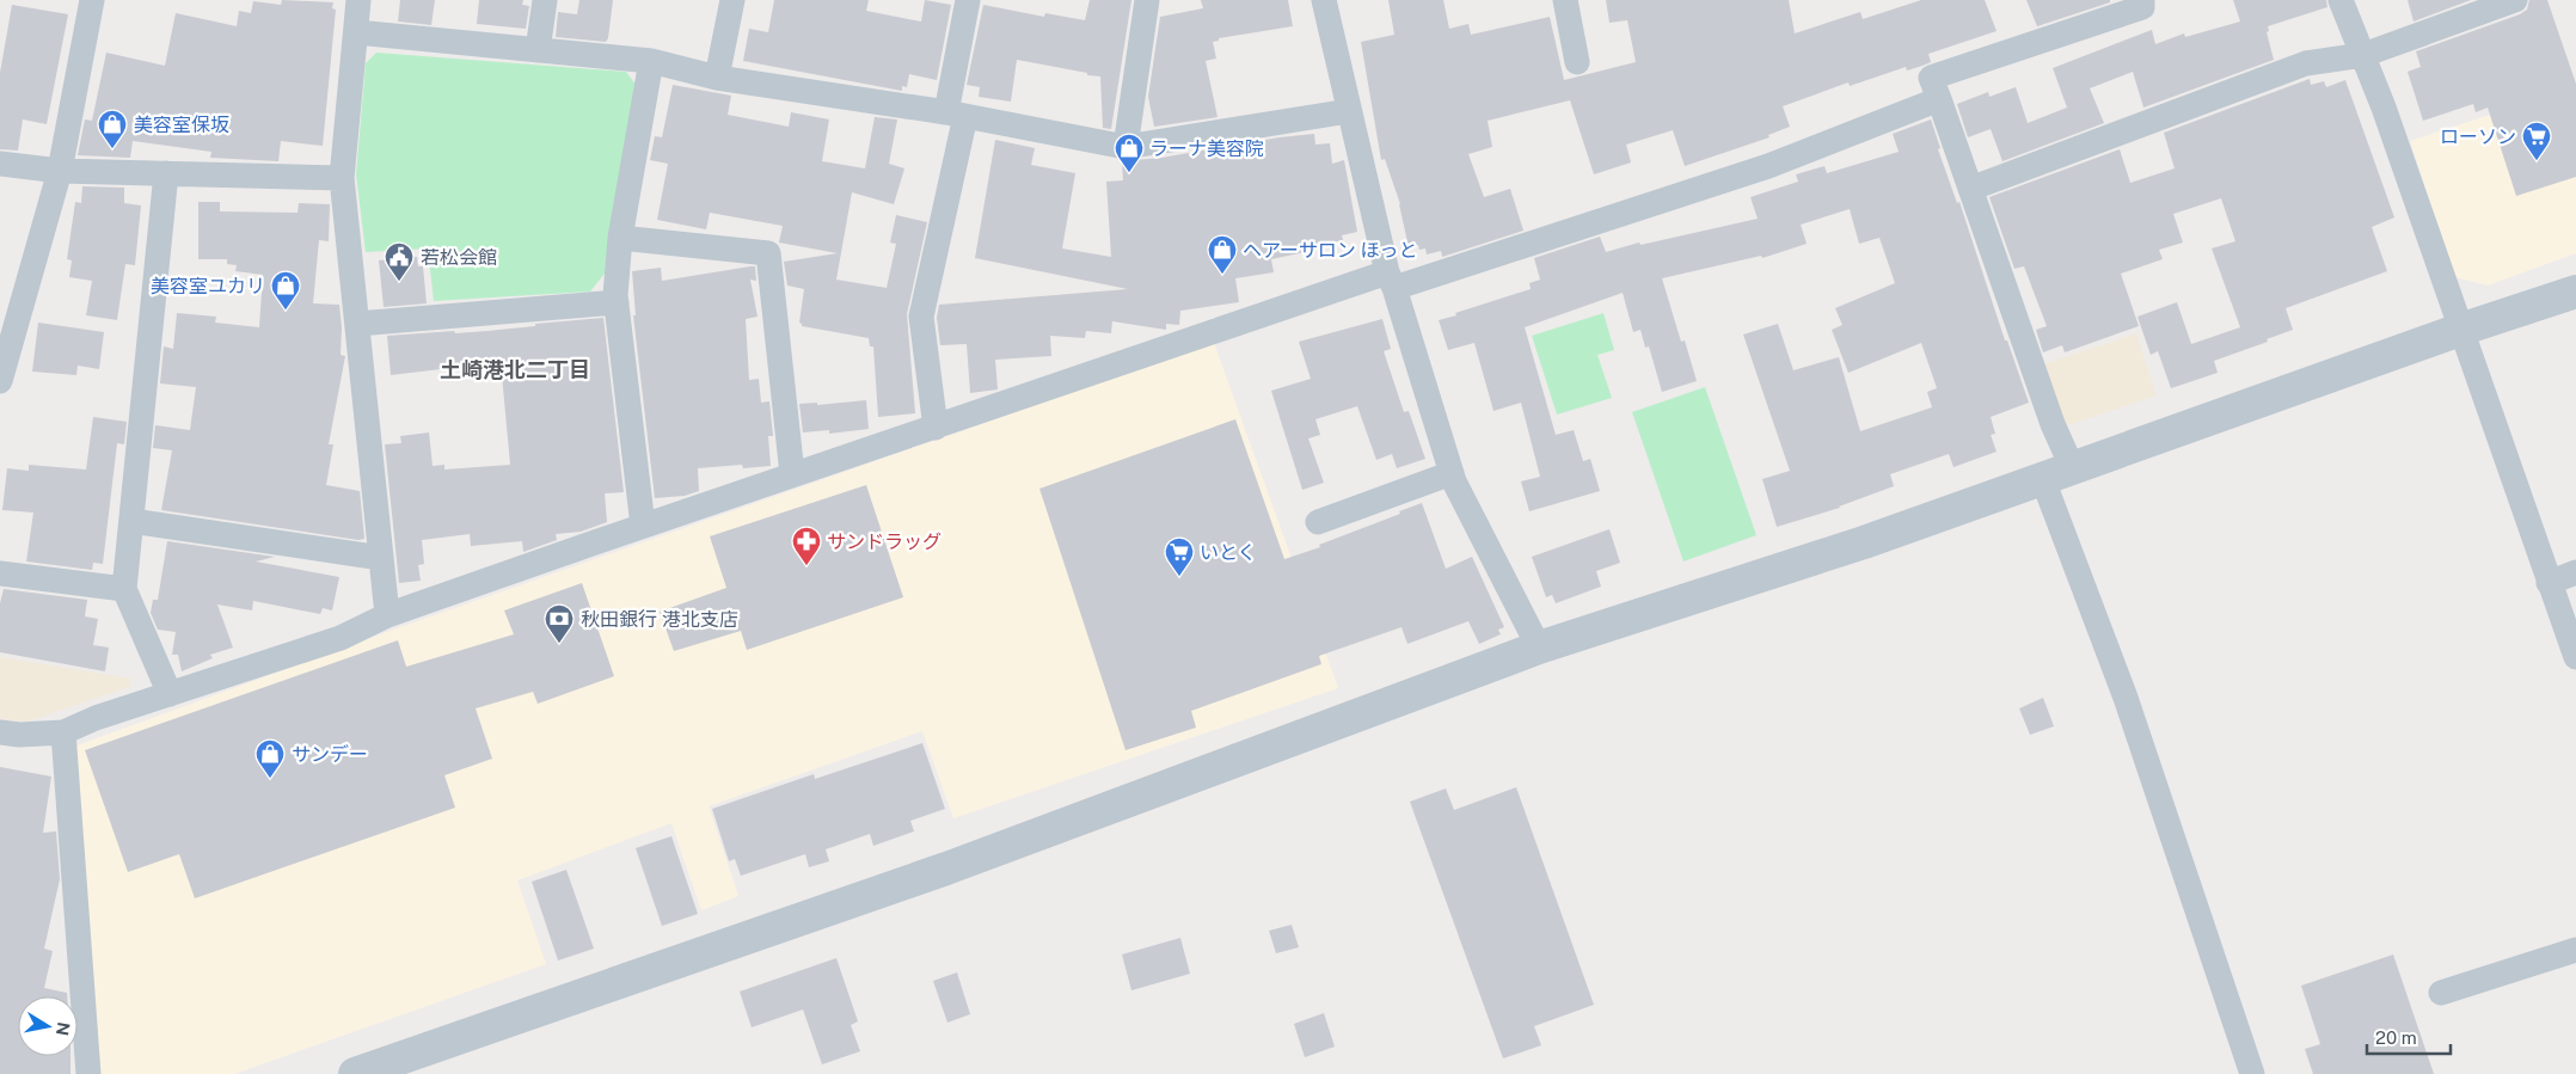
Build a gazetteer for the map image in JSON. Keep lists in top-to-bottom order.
{
  "districts": ["土崎港北二丁目"],
  "places": {
    "shop": [
      "美容室保坂",
      "ラーナ美容院",
      "ヘアーサロン ほっと",
      "美容室ユカリ",
      "サンデー"
    ],
    "supermarket": ["ローソン", "いとく"],
    "public building": ["若松会館"],
    "pharmacy": ["サンドラッグ"],
    "bank": ["秋田銀行 港北支店"]
  },
  "scale_bar": "20 m",
  "north": "right"
}
